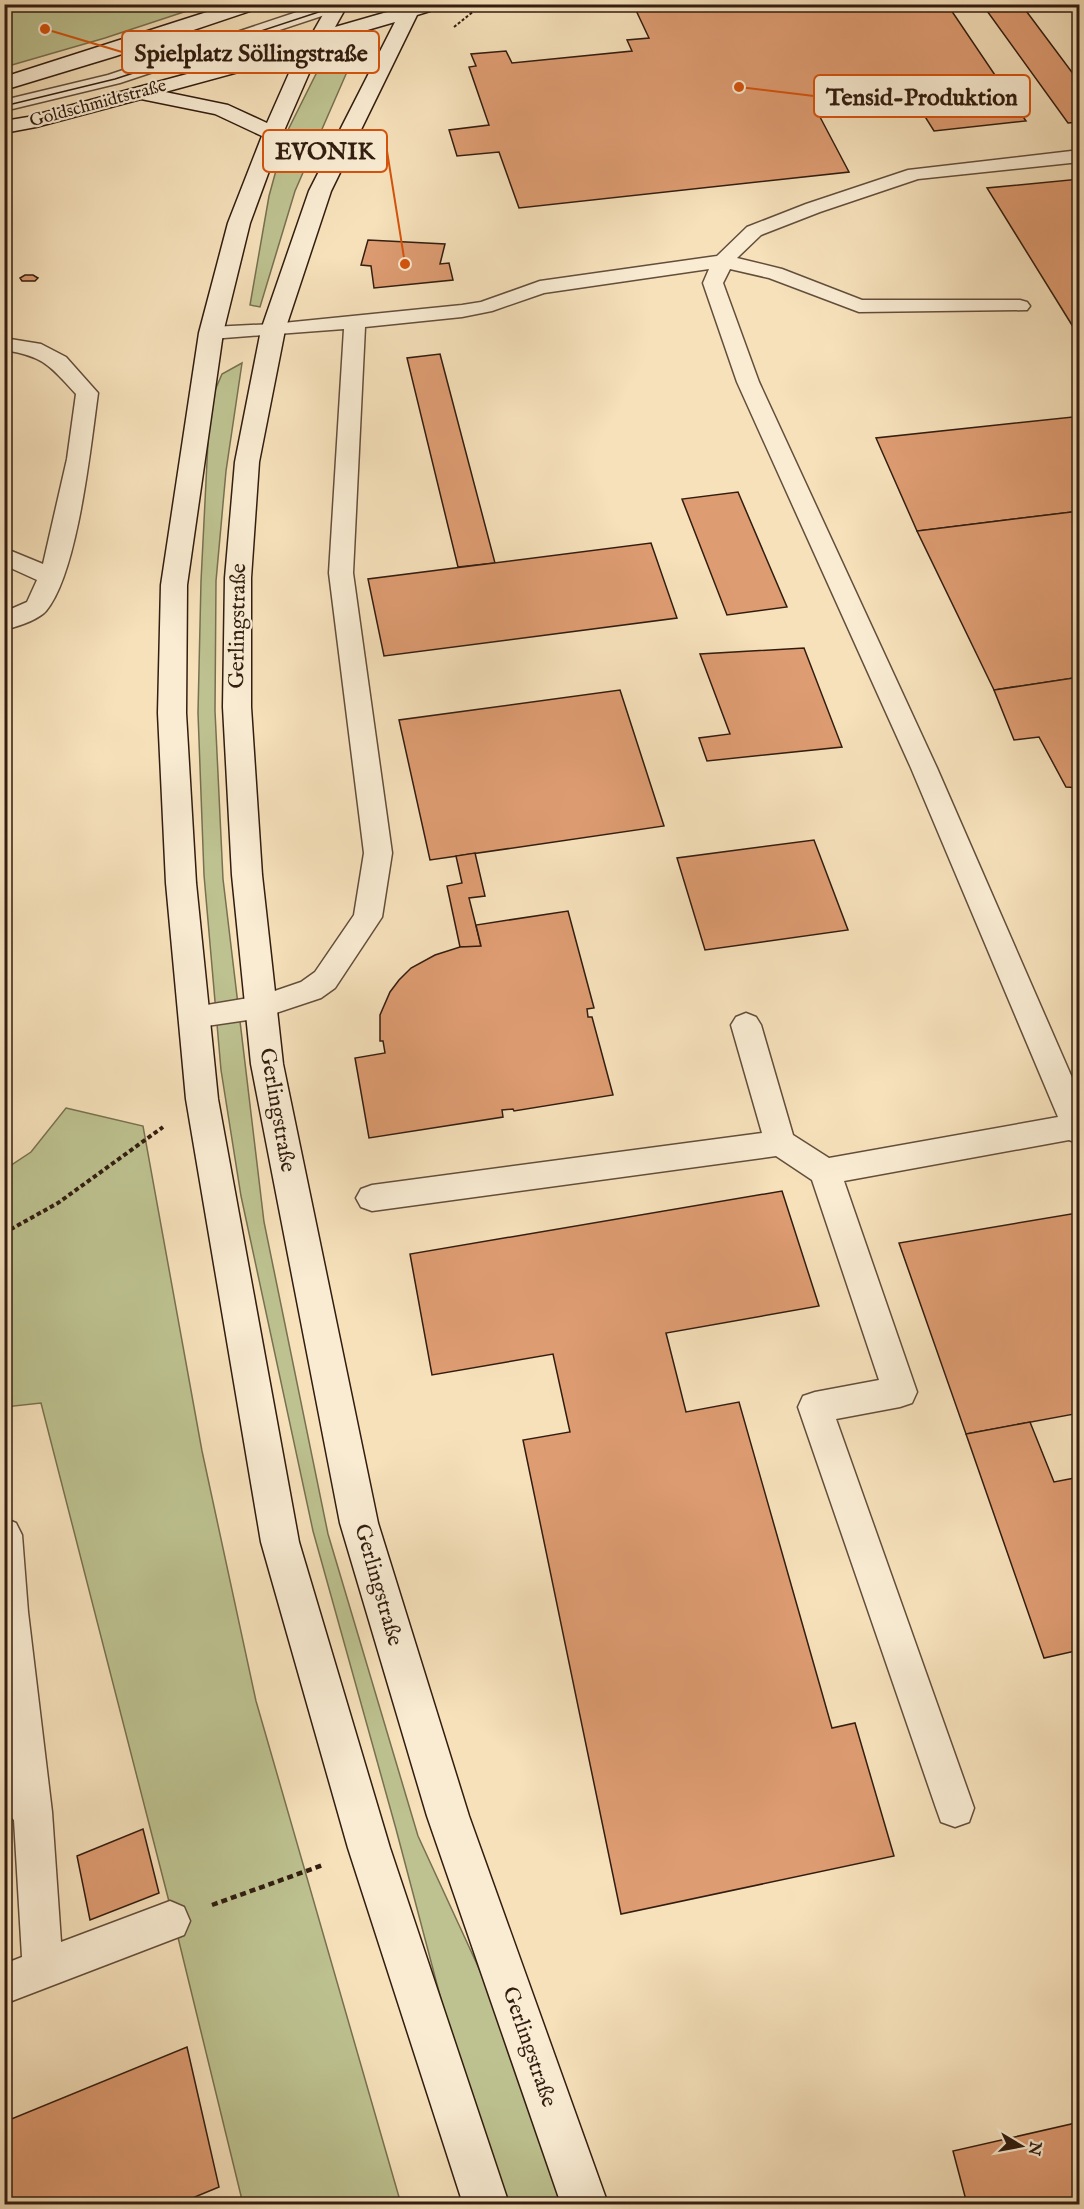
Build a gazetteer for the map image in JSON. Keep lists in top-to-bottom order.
{
  "streets": {
    "main road": ["Goldschmidtstraße", "Gerlingstraße"]
  },
  "crossings": [
    ["Goldschmidtstraße", "Gerlingstraße"]
  ],
  "places": ["Spielplatz Söllingstraße", "Tensid-Produktion", "EVONIK"],
  "north": "right"
}
